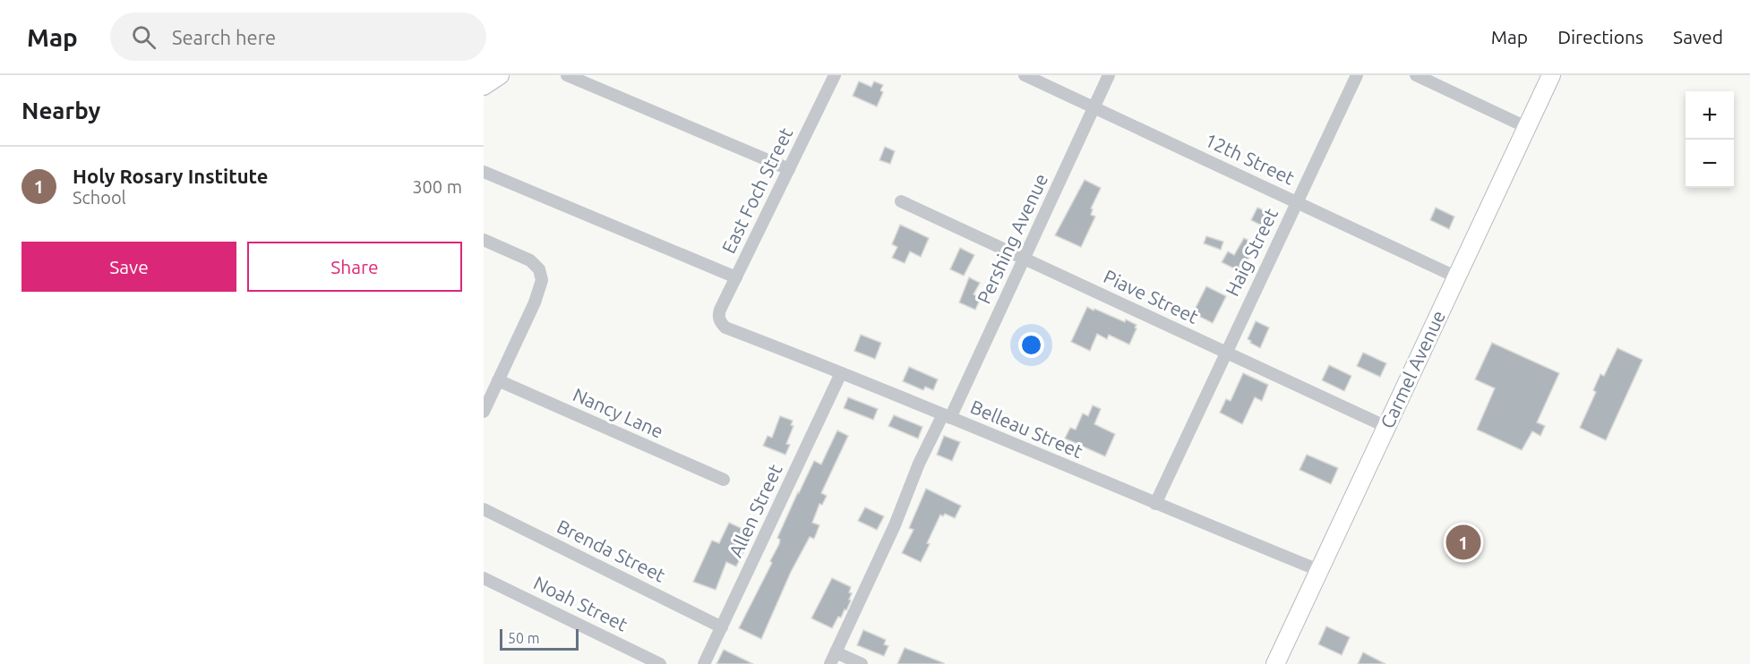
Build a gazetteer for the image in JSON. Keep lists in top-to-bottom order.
{
  "streets": {
    "main road": ["Carmel Avenue"],
    "street": [
      "12th Street",
      "East Foch Street",
      "Pershing Avenue",
      "Haig Street",
      "Piave Street",
      "Nancy Lane",
      "Belleau Street",
      "Allen Street",
      "Brenda Street",
      "Noah Street"
    ]
  },
  "crossings": [
    ["12th Street", "Pershing Avenue"],
    ["12th Street", "Haig Street"],
    ["12th Street", "Carmel Avenue"],
    ["East Foch Street", "Belleau Street"],
    ["Pershing Avenue", "Piave Street"],
    ["Pershing Avenue", "Belleau Street"],
    ["Haig Street", "Piave Street"],
    ["Haig Street", "Belleau Street"],
    ["Piave Street", "Carmel Avenue"],
    ["Carmel Avenue", "Belleau Street"],
    ["Belleau Street", "Allen Street"],
    ["Allen Street", "Brenda Street"]
  ],
  "scale_bar": "50 m",
  "page": {
    "header": "Map",
    "search": "Search here",
    "nav": ["Map", "Directions", "Saved"],
    "heading": "Nearby",
    "map_buttons": ["+", "−"],
    "list": [
      {
        "mark": "1",
        "name": "Holy Rosary Institute",
        "note": "School",
        "value": "300 m"
      }
    ],
    "buttons": ["Save", "Share"],
    "pins": "1",
    "scale": "50 m"
  }
}
